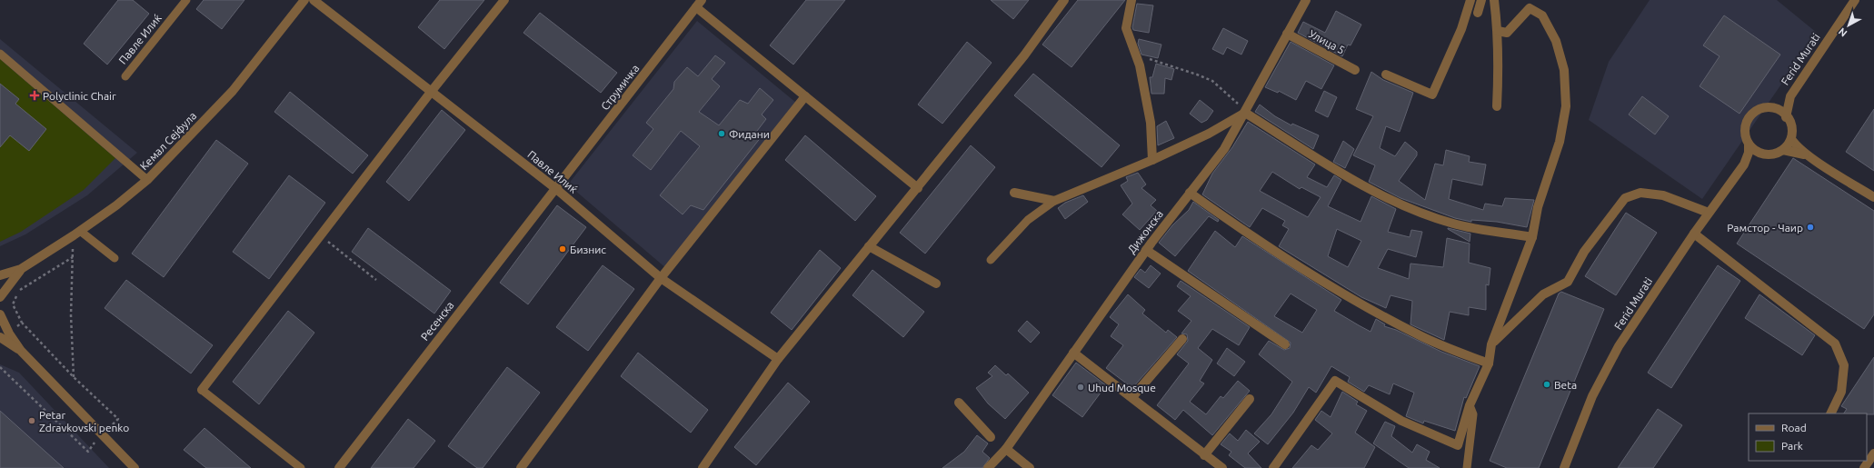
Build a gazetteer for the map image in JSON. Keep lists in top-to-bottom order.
{
  "streets": {
    "street": [
      "Павле Илиќ",
      "Улица 5",
      "Ferid Murati",
      "Струмичка",
      "Кемал Сејфула",
      "Дижонска",
      "Ресенска"
    ]
  },
  "crossings": [
    ["Павле Илиќ", "Струмичка"],
    ["Павле Илиќ", "Ресенска"],
    ["Улица 5", "Дижонска"],
    ["Струмичка", "Ресенска"]
  ],
  "places": {
    "health": ["Polyclinic Chair"],
    "other": [
      "Фидани",
      "Рамстор - Чаир",
      "Бизнис",
      "Beta",
      "Uhud Mosque",
      "Petar Zdravkovski penko"
    ]
  },
  "legend": ["Road", "Park"],
  "north": "bottom left"
}
